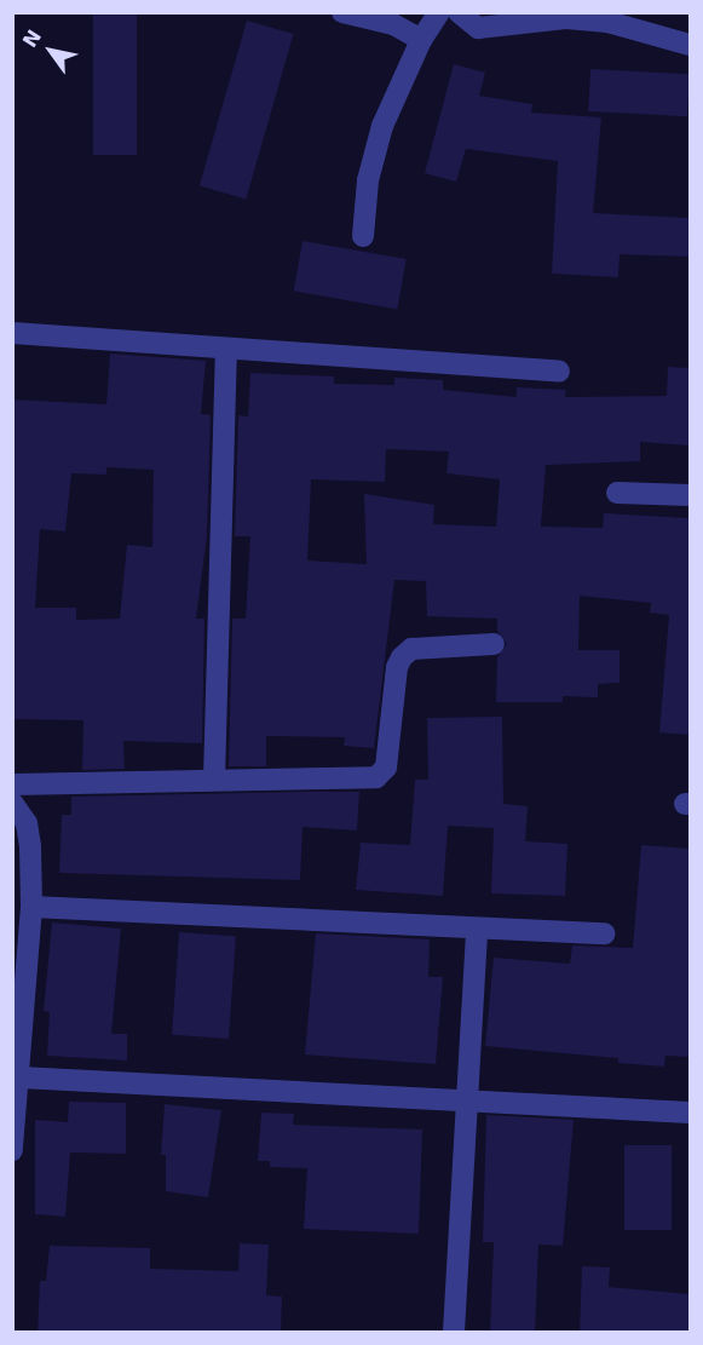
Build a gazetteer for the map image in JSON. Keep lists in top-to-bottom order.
{
  "north": "top left"
}
